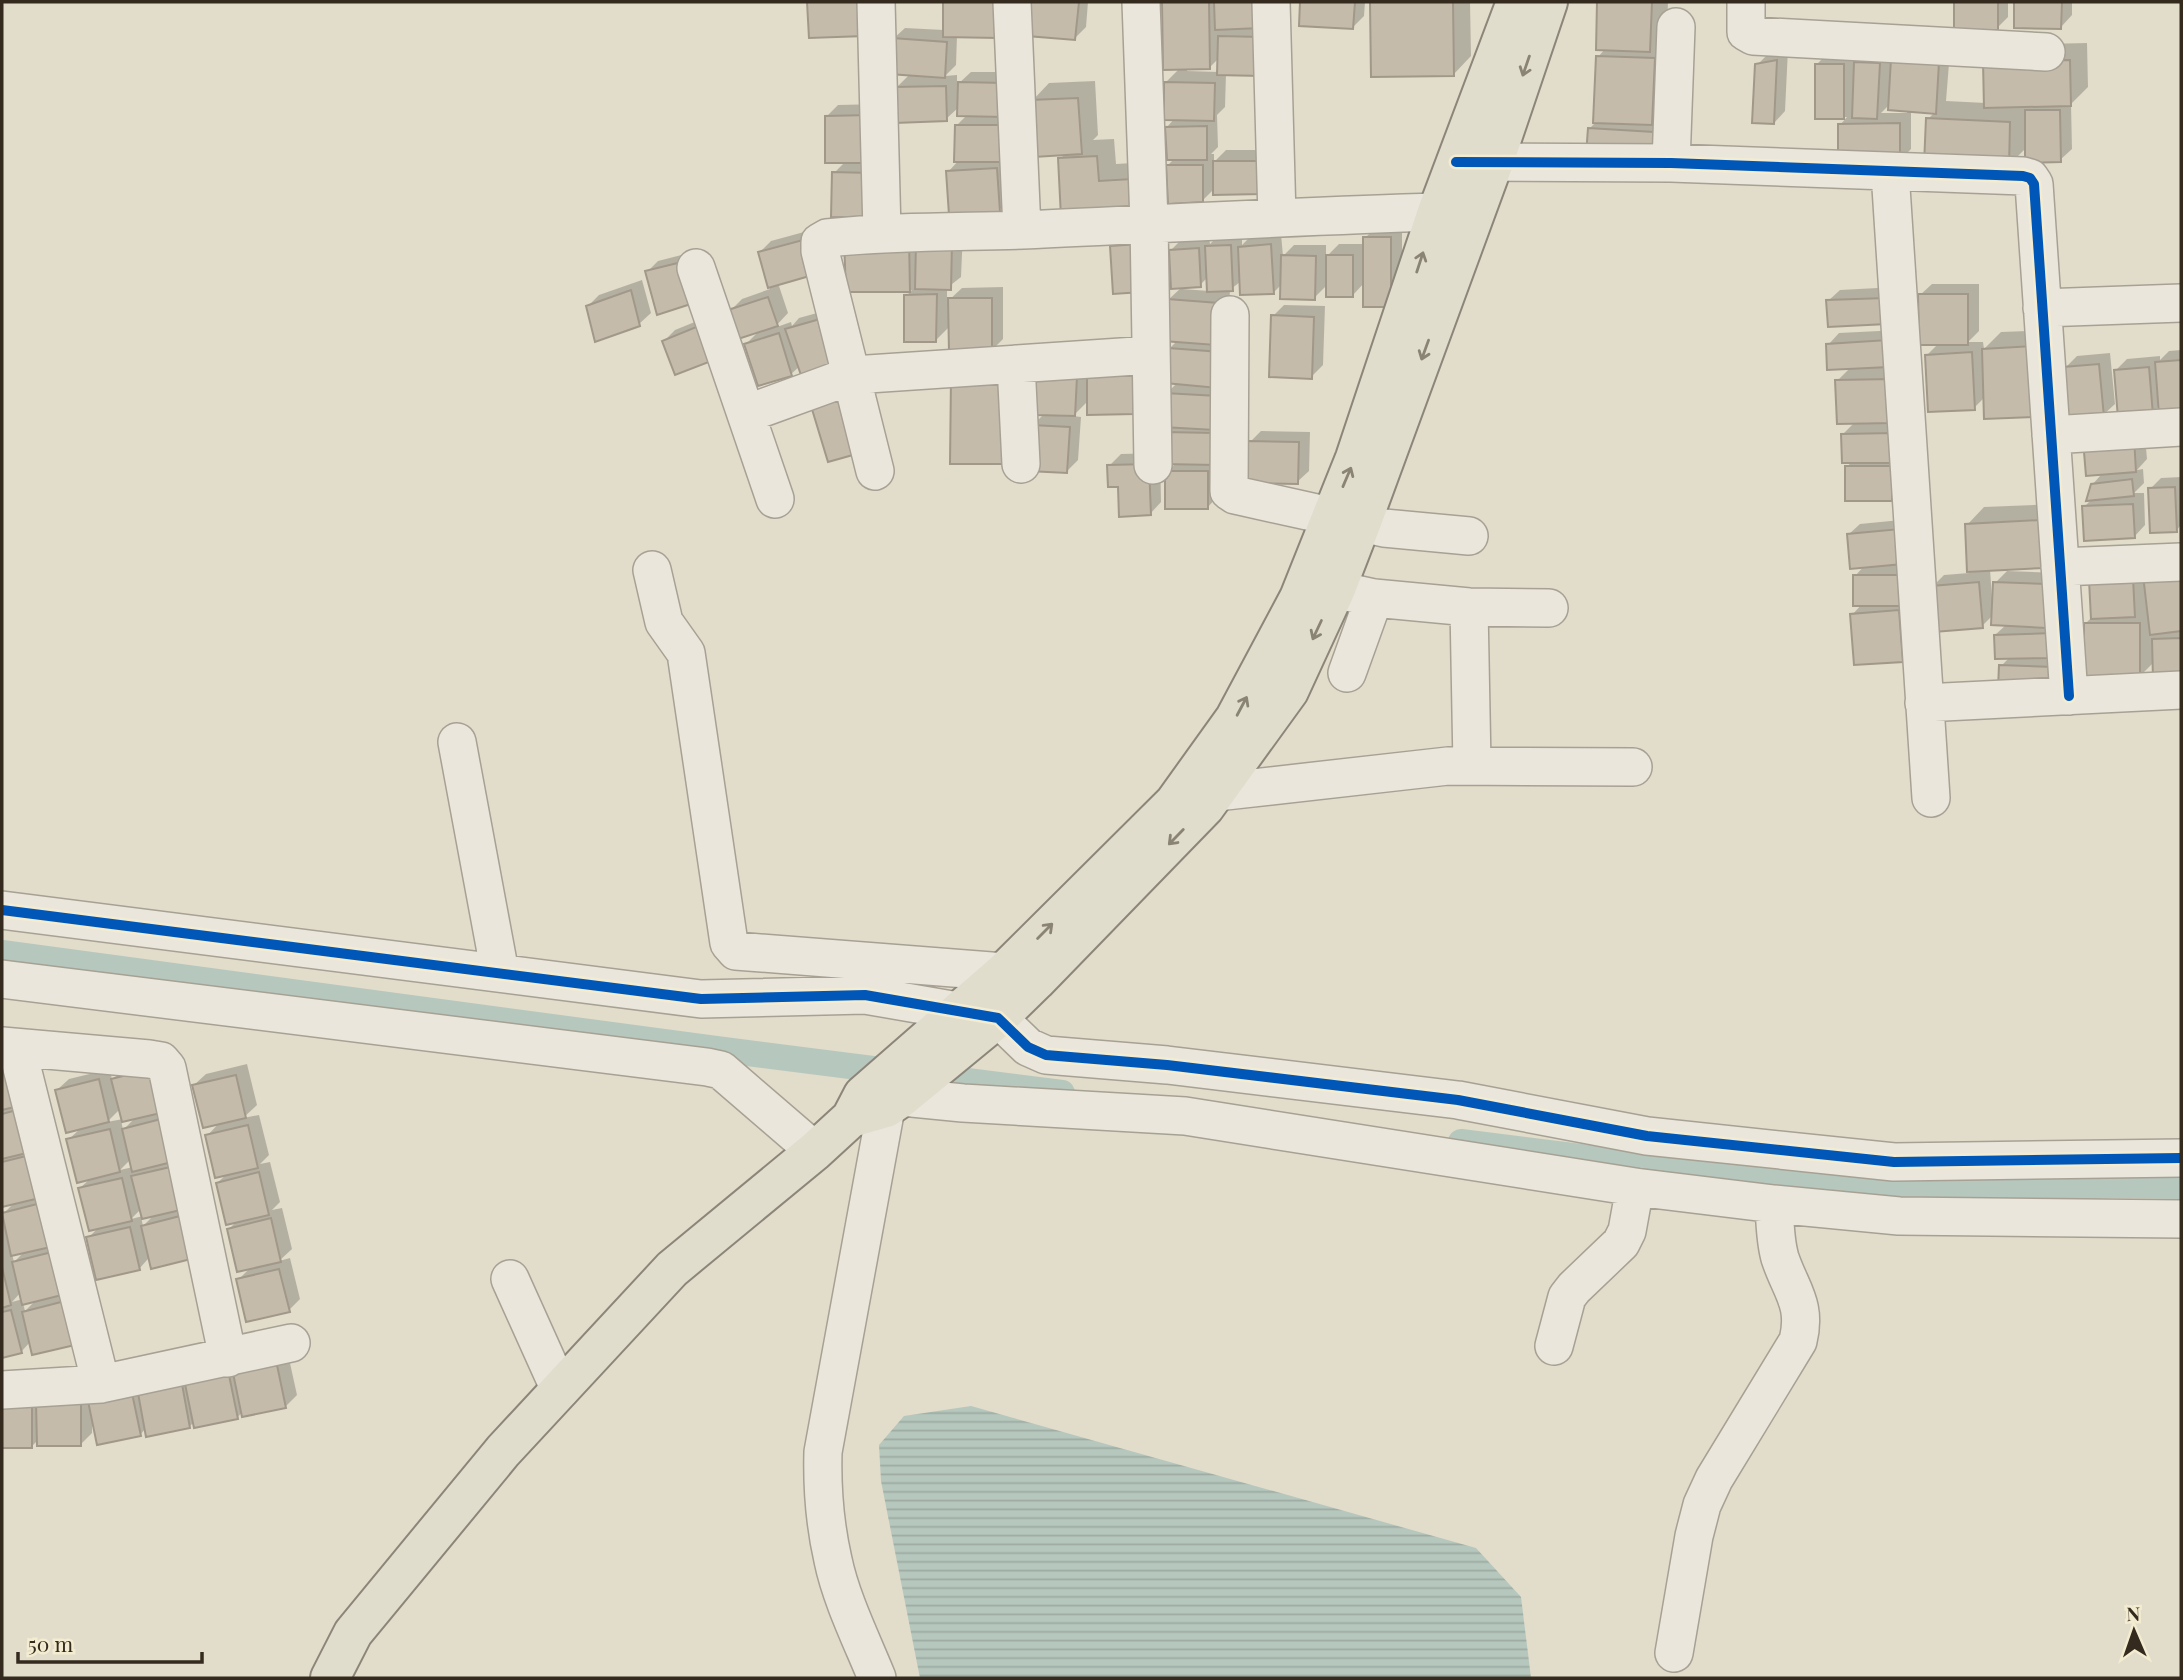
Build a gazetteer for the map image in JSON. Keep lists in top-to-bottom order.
{
  "scale_bar": "50 m",
  "north": "top"
}
